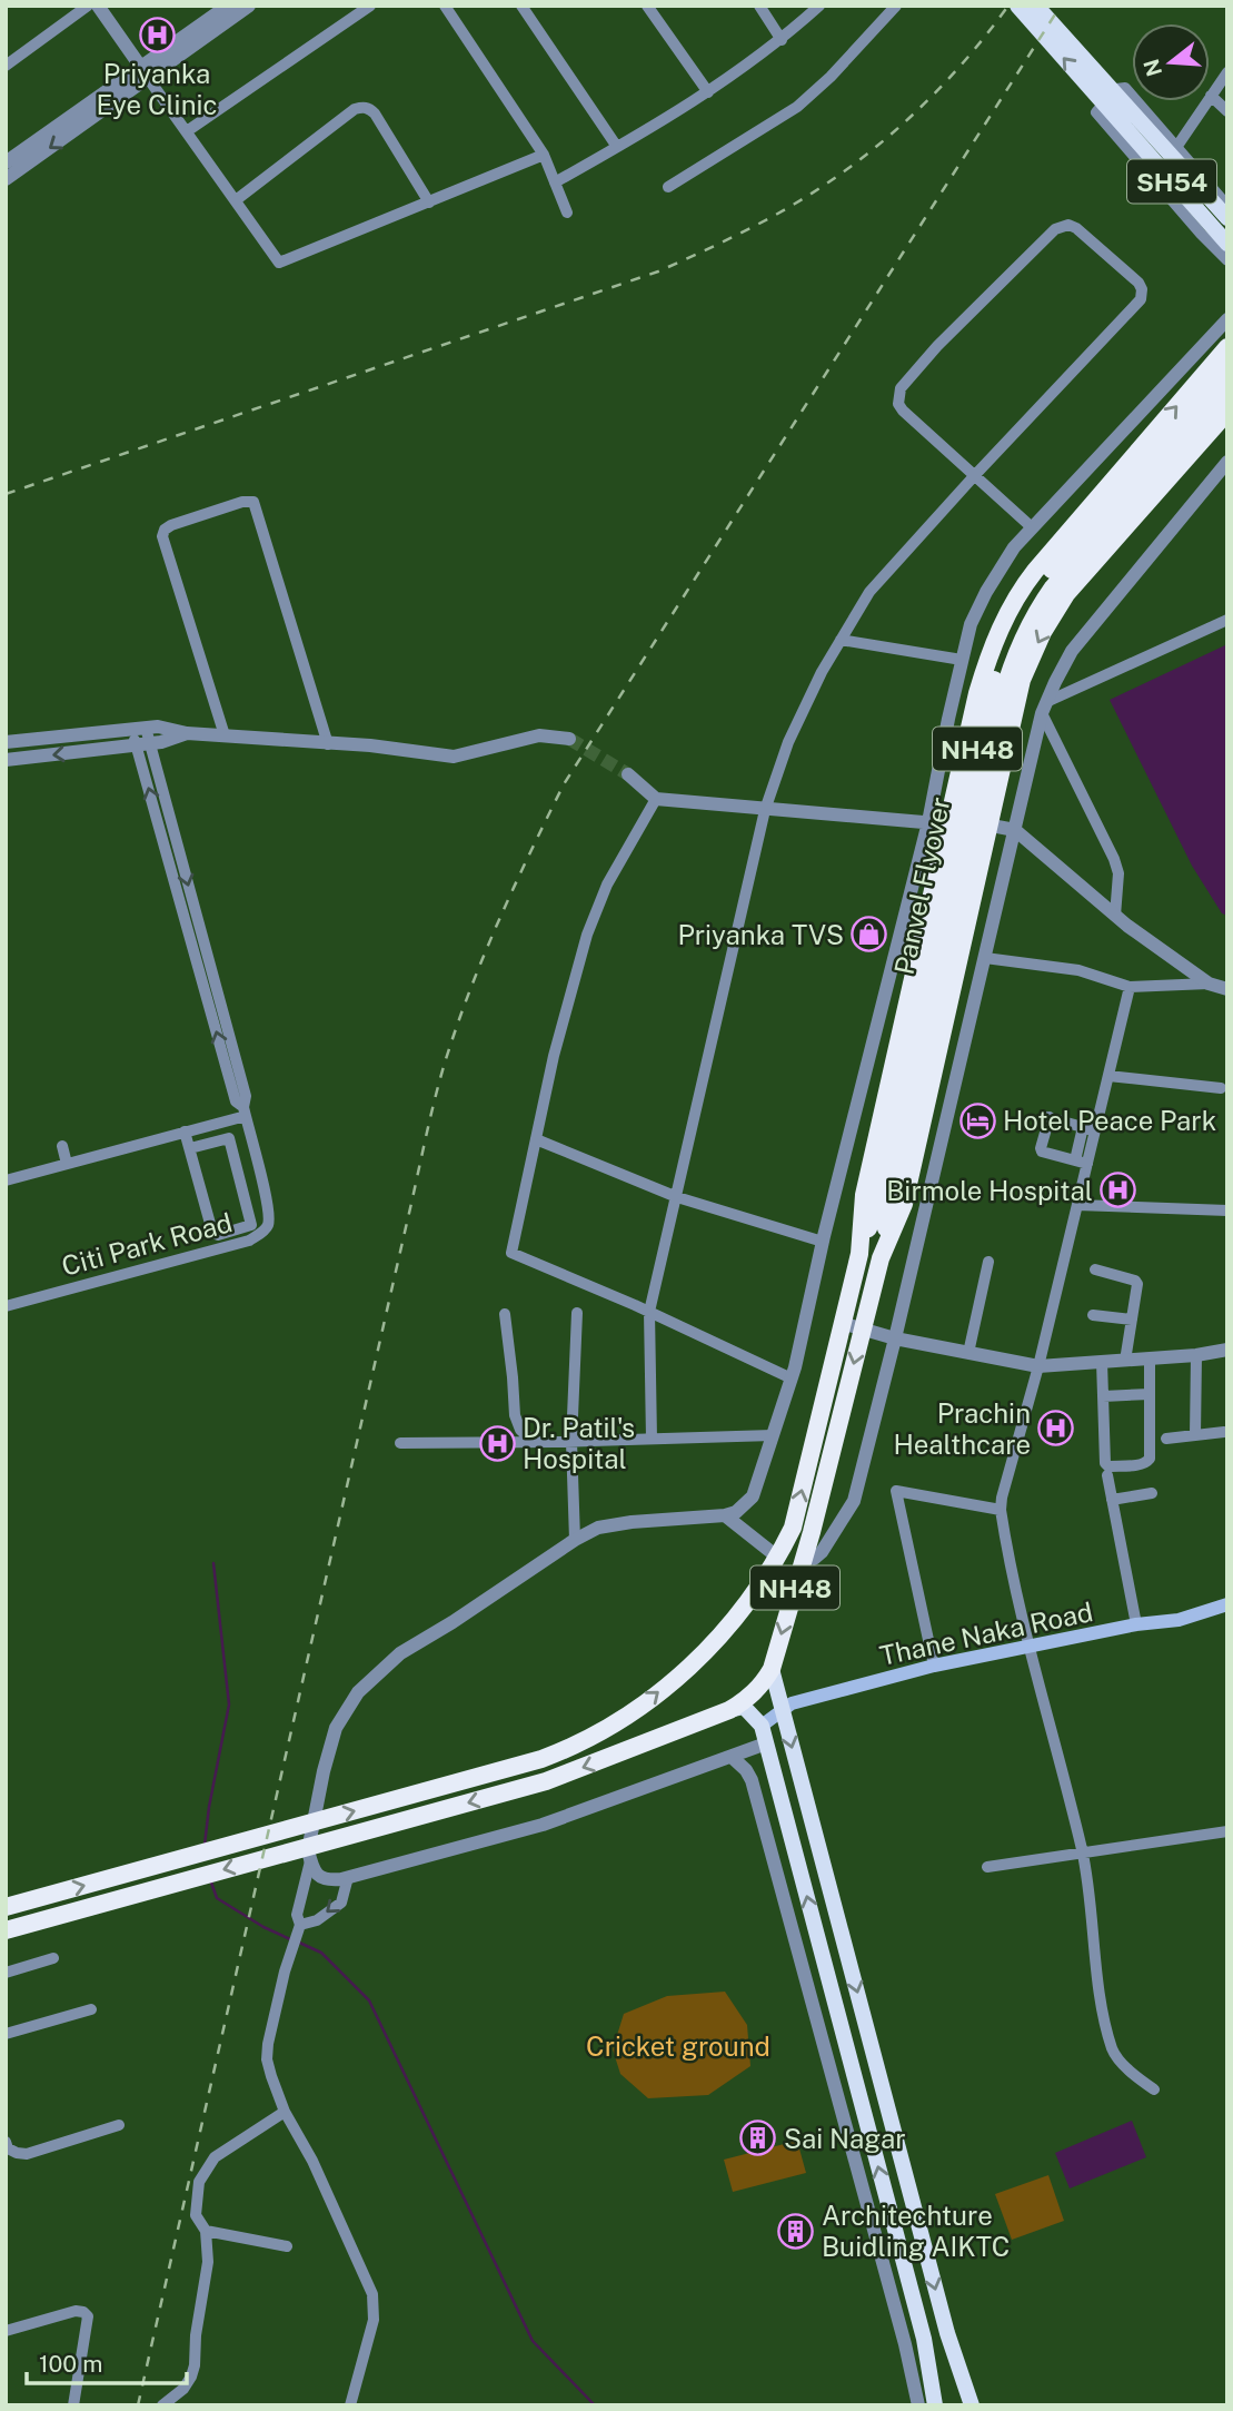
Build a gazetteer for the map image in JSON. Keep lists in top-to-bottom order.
{
  "streets": {
    "highway": ["NH48", "Panvel Flyover"],
    "main road": ["SH54", "Thane Naka Road"],
    "street": ["Citi Park Road"]
  },
  "crossings": [
    ["NH48", "Panvel Flyover"]
  ],
  "parks": ["Cricket ground"],
  "places": {
    "hospital": [
      "Priyanka Eye Clinic",
      "Birmole Hospital",
      "Prachin Healthcare",
      "Dr. Patil's Hospital"
    ],
    "shop": ["Priyanka TVS"],
    "hotel": ["Hotel Peace Park"],
    "building": ["Sai Nagar", "Architechture Buidling AIKTC"]
  },
  "scale_bar": "100 m",
  "north": "left"
}
